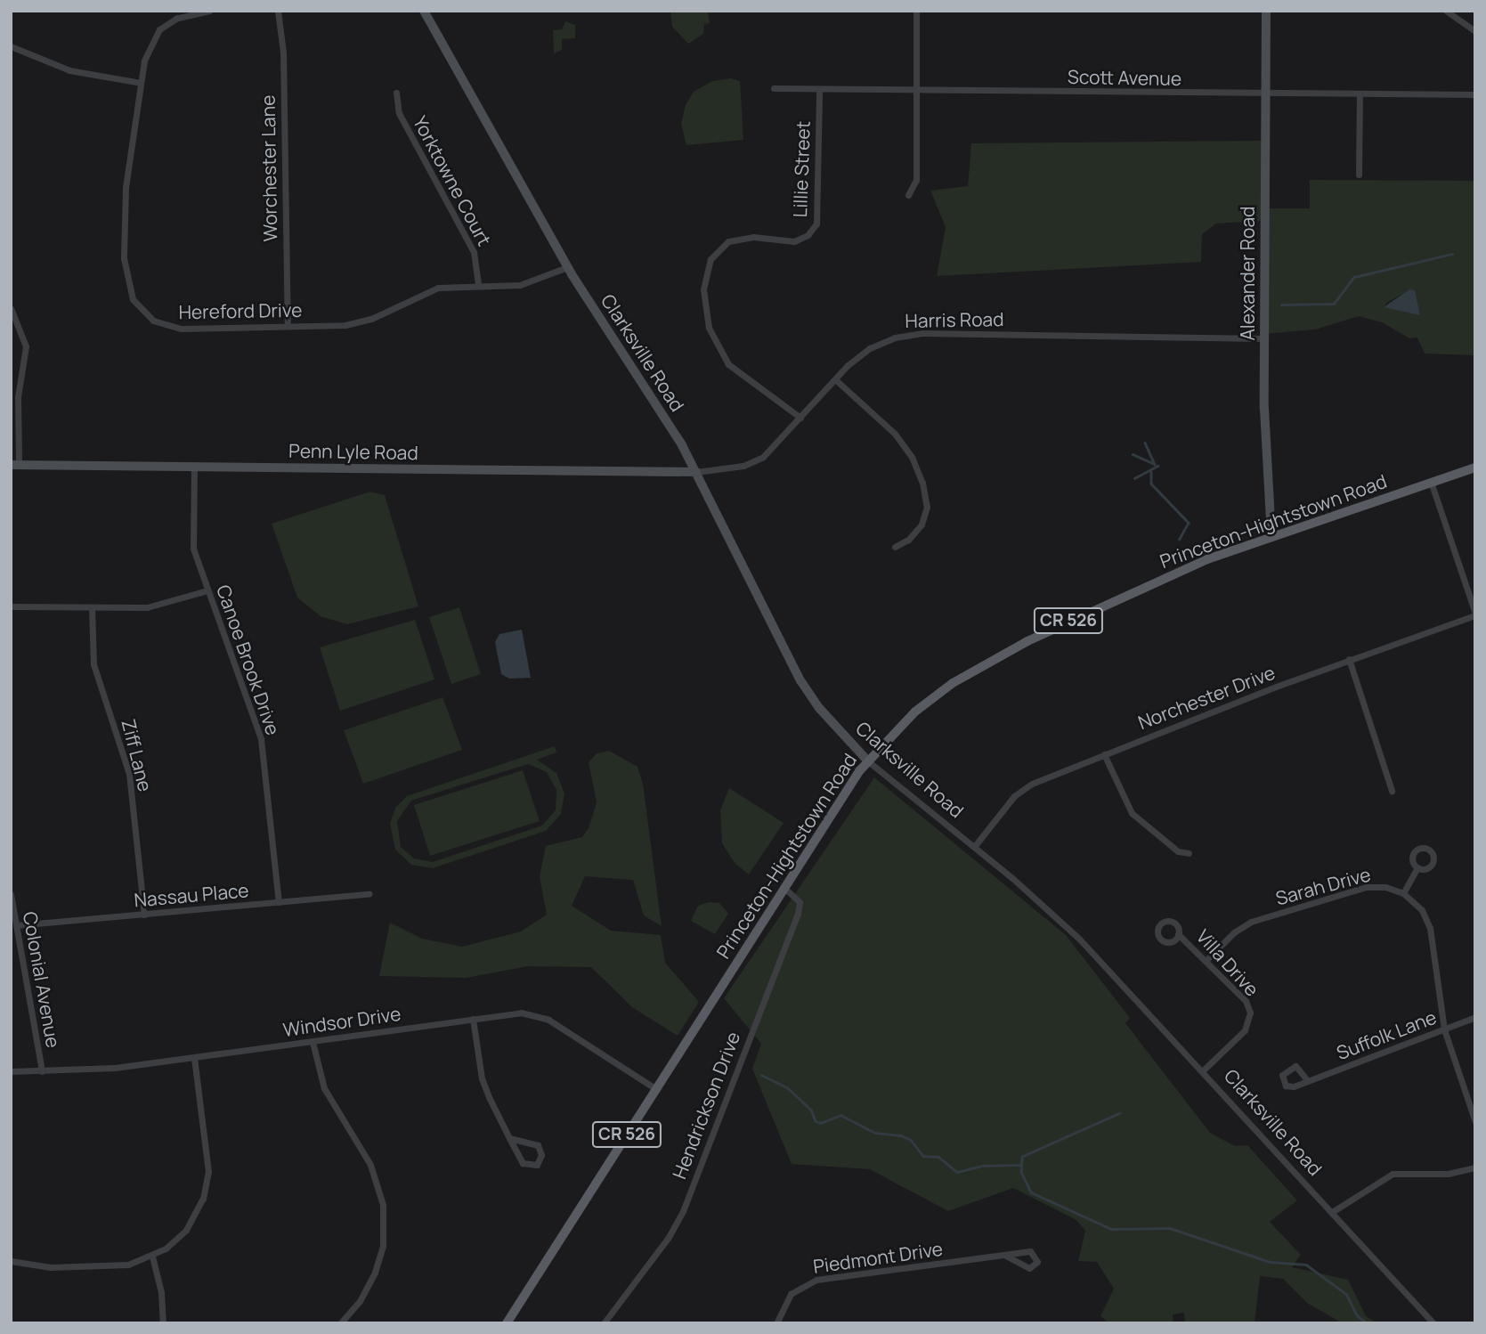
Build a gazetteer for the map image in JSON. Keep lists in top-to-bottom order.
{
  "streets": {
    "main road": ["Princeton-Hightstown Road", "CR 526"],
    "street": [
      "Scott Avenue",
      "Worchester Lane",
      "Lillie Street",
      "Yorktowne Court",
      "Alexander Road",
      "Hereford Drive",
      "Harris Road",
      "Clarksville Road",
      "Penn Lyle Road",
      "Canoe Brook Drive",
      "Norchester Drive",
      "Ziff Lane",
      "Sarah Drive",
      "Nassau Place",
      "Villa Drive",
      "Colonial Avenue",
      "Windsor Drive",
      "Suffolk Lane",
      "Hendrickson Drive",
      "Piedmont Drive"
    ]
  },
  "crossings": [
    ["Scott Avenue", "Lillie Street"],
    ["Scott Avenue", "Alexander Road"],
    ["Worchester Lane", "Hereford Drive"],
    ["Lillie Street", "Harris Road"],
    ["Yorktowne Court", "Hereford Drive"],
    ["Alexander Road", "Harris Road"],
    ["Alexander Road", "Princeton-Hightstown Road"],
    ["Hereford Drive", "Clarksville Road"],
    ["Harris Road", "Clarksville Road"],
    ["Harris Road", "Penn Lyle Road"],
    ["Clarksville Road", "Penn Lyle Road"],
    ["Clarksville Road", "Princeton-Hightstown Road"],
    ["Clarksville Road", "Norchester Drive"],
    ["Clarksville Road", "Villa Drive"],
    ["Penn Lyle Road", "Canoe Brook Drive"],
    ["Princeton-Hightstown Road", "Windsor Drive"],
    ["Princeton-Hightstown Road", "Hendrickson Drive"],
    ["Canoe Brook Drive", "Nassau Place"],
    ["Ziff Lane", "Nassau Place"],
    ["Sarah Drive", "Villa Drive"],
    ["Nassau Place", "Colonial Avenue"],
    ["Colonial Avenue", "Windsor Drive"]
  ]
}
